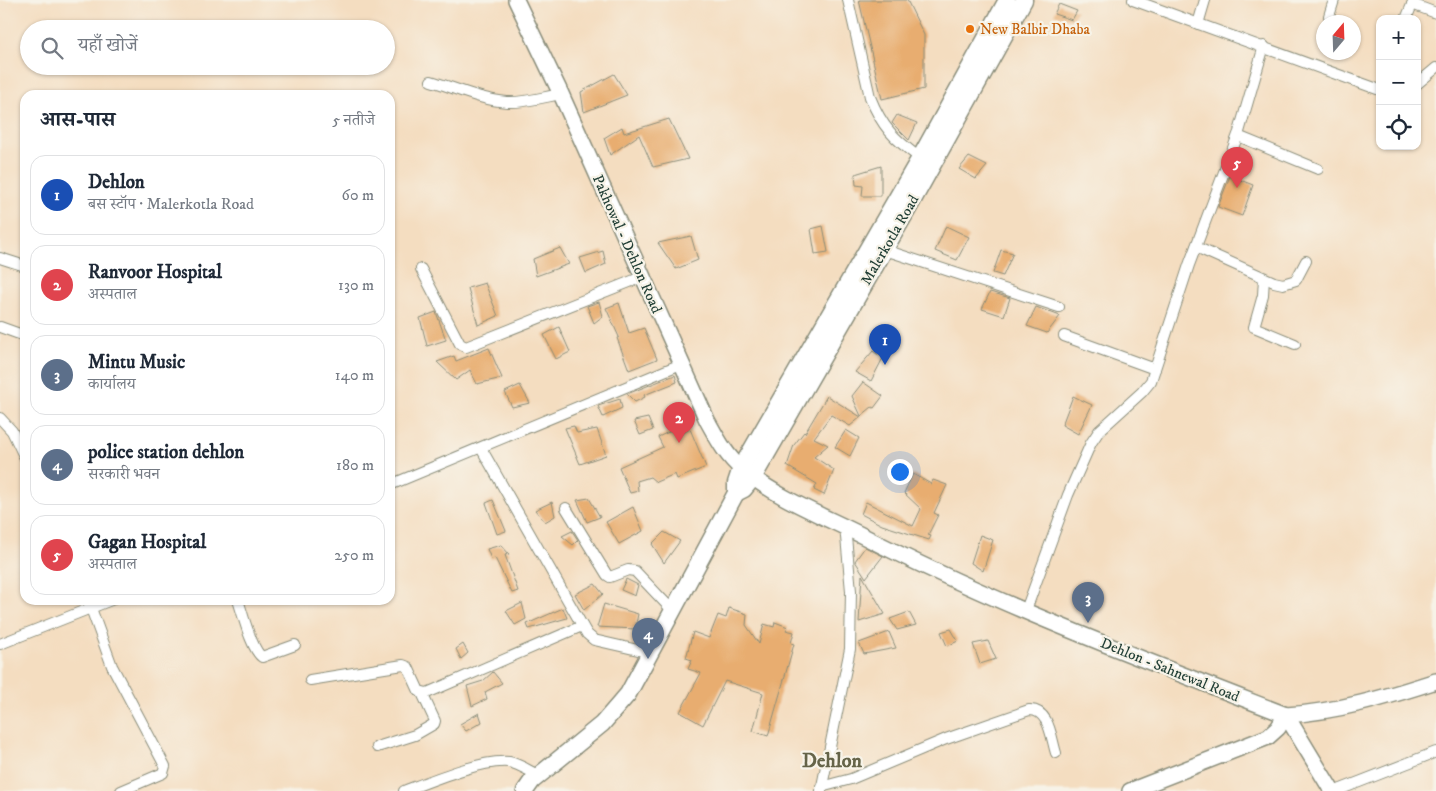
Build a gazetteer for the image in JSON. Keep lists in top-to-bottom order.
{
  "streets": {
    "main road": ["Malerkotla Road"],
    "street": ["Pakhowal - Dehlon Road", "Dehlon - Sahnewal Road"]
  },
  "crossings": [
    ["Malerkotla Road", "Pakhowal - Dehlon Road"],
    ["Malerkotla Road", "Dehlon - Sahnewal Road"],
    ["Pakhowal - Dehlon Road", "Dehlon - Sahnewal Road"]
  ],
  "districts": ["Dehlon"],
  "places": ["New Balbir Dhaba"],
  "north": "top",
  "page": {
    "map_buttons": ["+", "−"],
    "search": "यहाँ खोजें",
    "heading": ["आस-पास", "5 नतीजे"],
    "pins": [
      "5",
      "1",
      "2",
      "3",
      "4"
    ],
    "list": [
      {
        "mark": "1",
        "name": "Dehlon",
        "note": "बस स्टॉप · Malerkotla Road",
        "value": "60 m"
      },
      {
        "mark": "2",
        "name": "Ranvoor Hospital",
        "note": "अस्पताल",
        "value": "130 m"
      },
      {
        "mark": "3",
        "name": "Mintu Music",
        "note": "कार्यालय",
        "value": "140 m"
      },
      {
        "mark": "4",
        "name": "police station dehlon",
        "note": "सरकारी भवन",
        "value": "180 m"
      },
      {
        "mark": "5",
        "name": "Gagan Hospital",
        "note": "अस्पताल",
        "value": "250 m"
      }
    ]
  }
}
